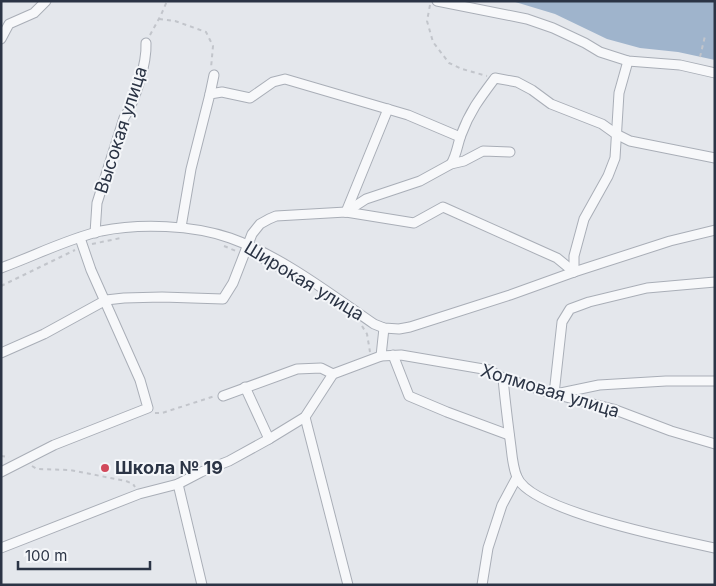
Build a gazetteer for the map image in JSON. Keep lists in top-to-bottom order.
{
  "streets": {
    "street": ["Высокая улица", "Широкая улица", "Холмовая улица"]
  },
  "crossings": [
    ["Высокая улица", "Широкая улица"]
  ],
  "places": ["Школа № 19"],
  "scale_bar": "100 m"
}
